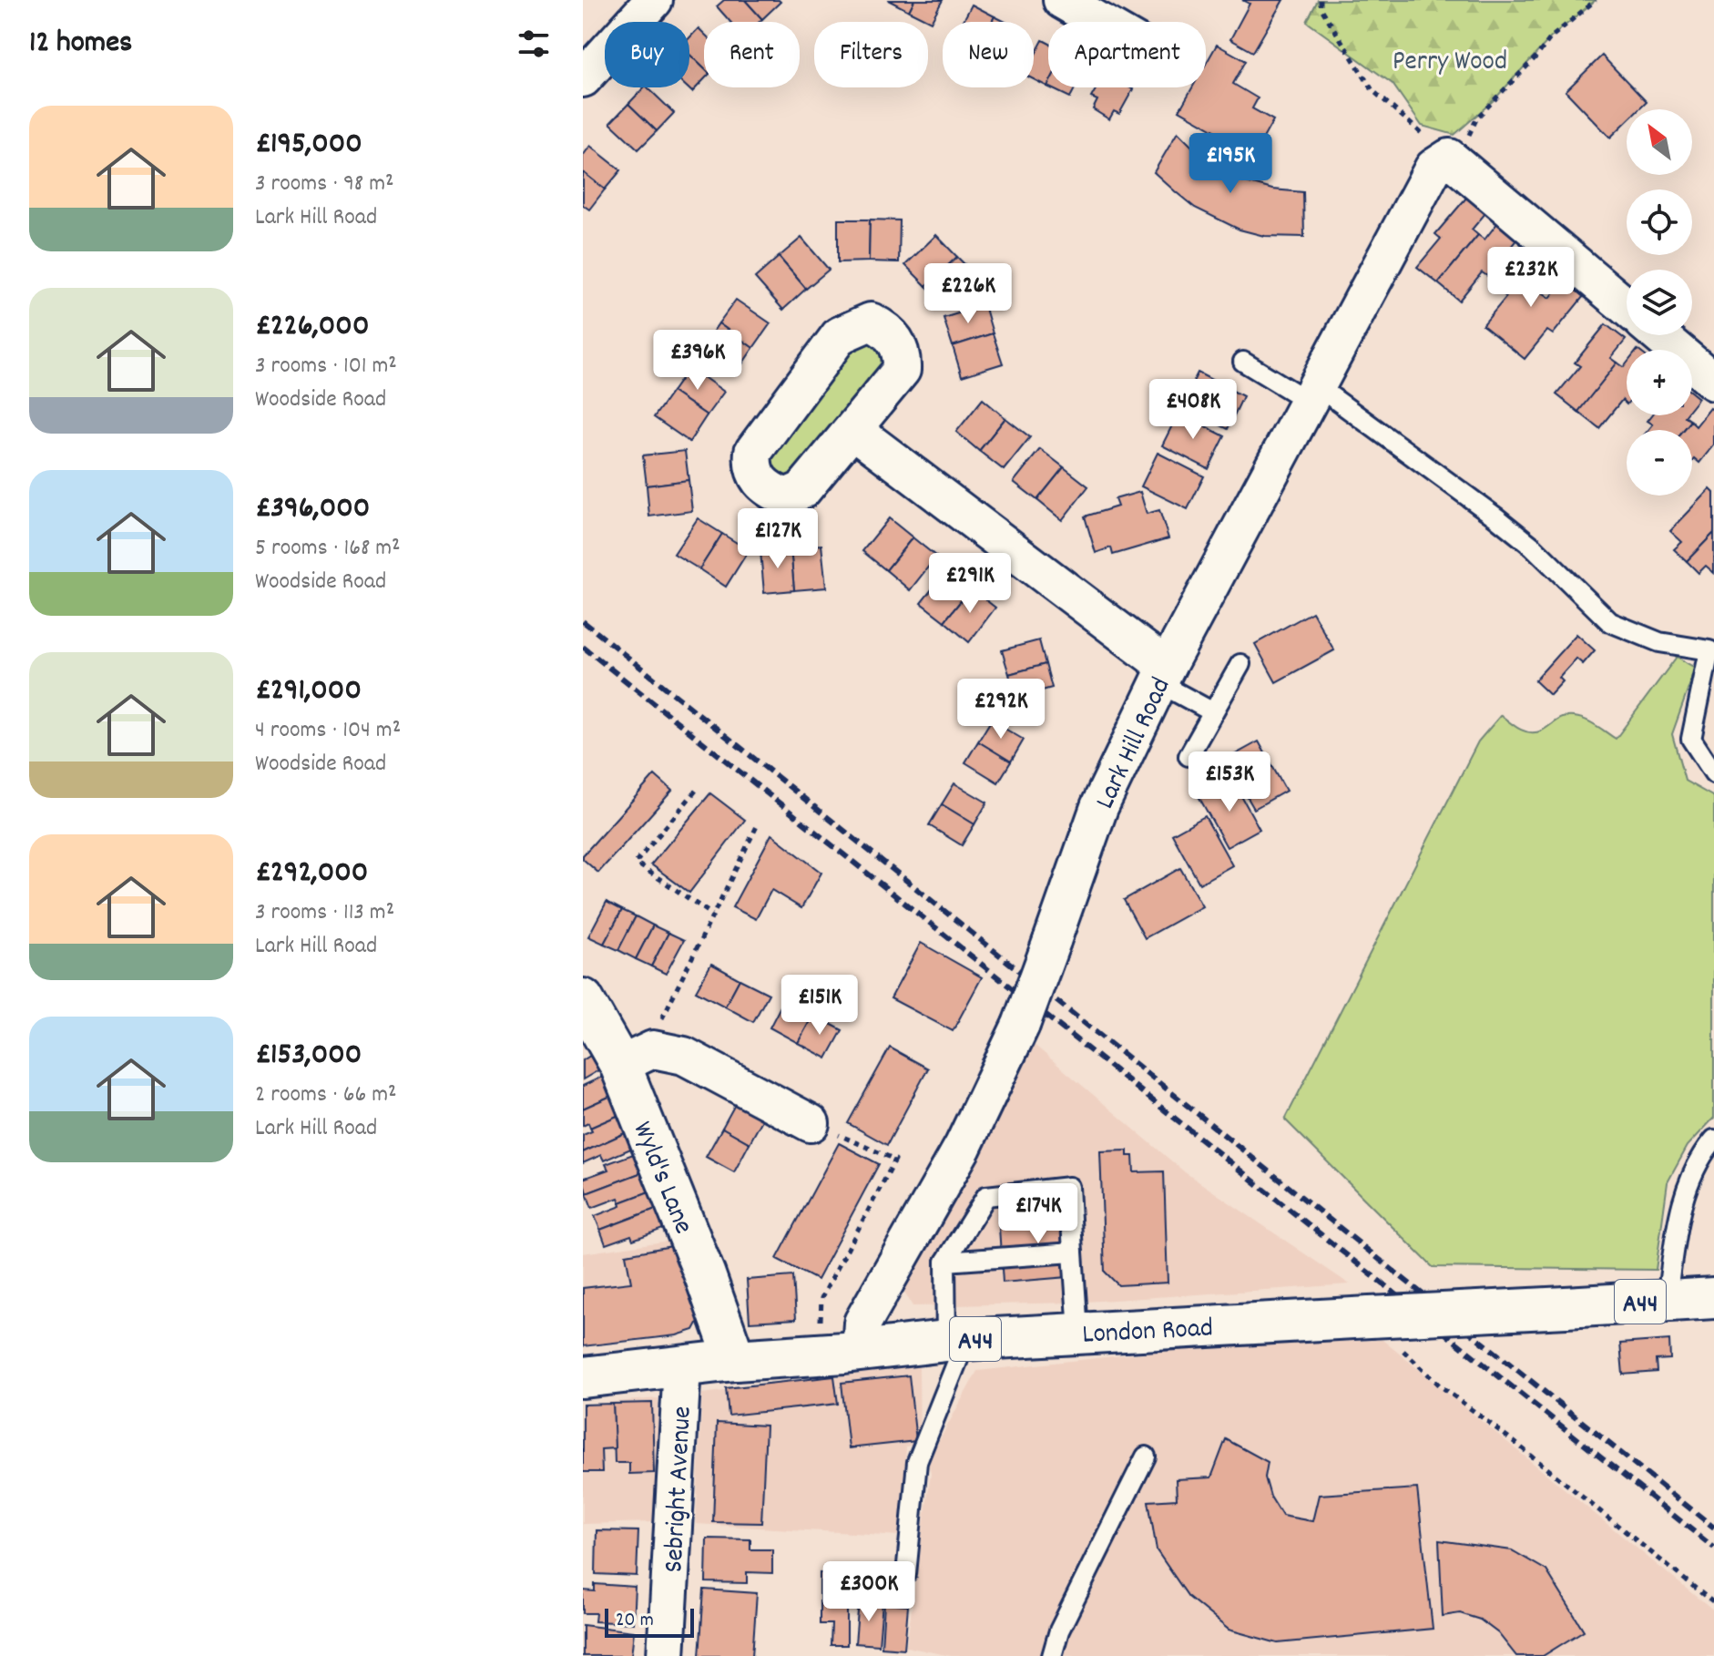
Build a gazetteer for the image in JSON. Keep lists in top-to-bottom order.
{
  "streets": {
    "main road": ["Wyld's Lane", "A44", "London Road"],
    "street": ["Lark Hill Road", "Sebright Avenue"]
  },
  "crossings": [
    ["Lark Hill Road", "London Road"],
    ["Wyld's Lane", "London Road"],
    ["London Road", "Sebright Avenue"]
  ],
  "parks": ["Perry Wood"],
  "scale_bar": "20 m",
  "north": "top left",
  "page": {
    "heading": "12 homes",
    "chip": [
      "Buy",
      "Rent",
      "Filters",
      "New",
      "Apartment"
    ],
    "list": [
      {
        "name": "£195,000",
        "note": "3 rooms · 98 m² · Lark Hill Road"
      },
      {
        "name": "£226,000",
        "note": "3 rooms · 101 m² · Woodside Road"
      },
      {
        "name": "£396,000",
        "note": "5 rooms · 168 m² · Woodside Road"
      },
      {
        "name": "£291,000",
        "note": "4 rooms · 104 m² · Woodside Road"
      },
      {
        "name": "£292,000",
        "note": "3 rooms · 113 m² · Lark Hill Road"
      },
      {
        "name": "£153,000",
        "note": "2 rooms · 66 m² · Lark Hill Road"
      }
    ],
    "map_buttons": ["+", "−"],
    "price": [
      "£195K",
      "£232K",
      "£226K",
      "£396K",
      "£408K",
      "£127K",
      "£291K",
      "£292K",
      "£153K",
      "£151K",
      "£174K",
      "£300K"
    ],
    "scale": "20 m"
  }
}
